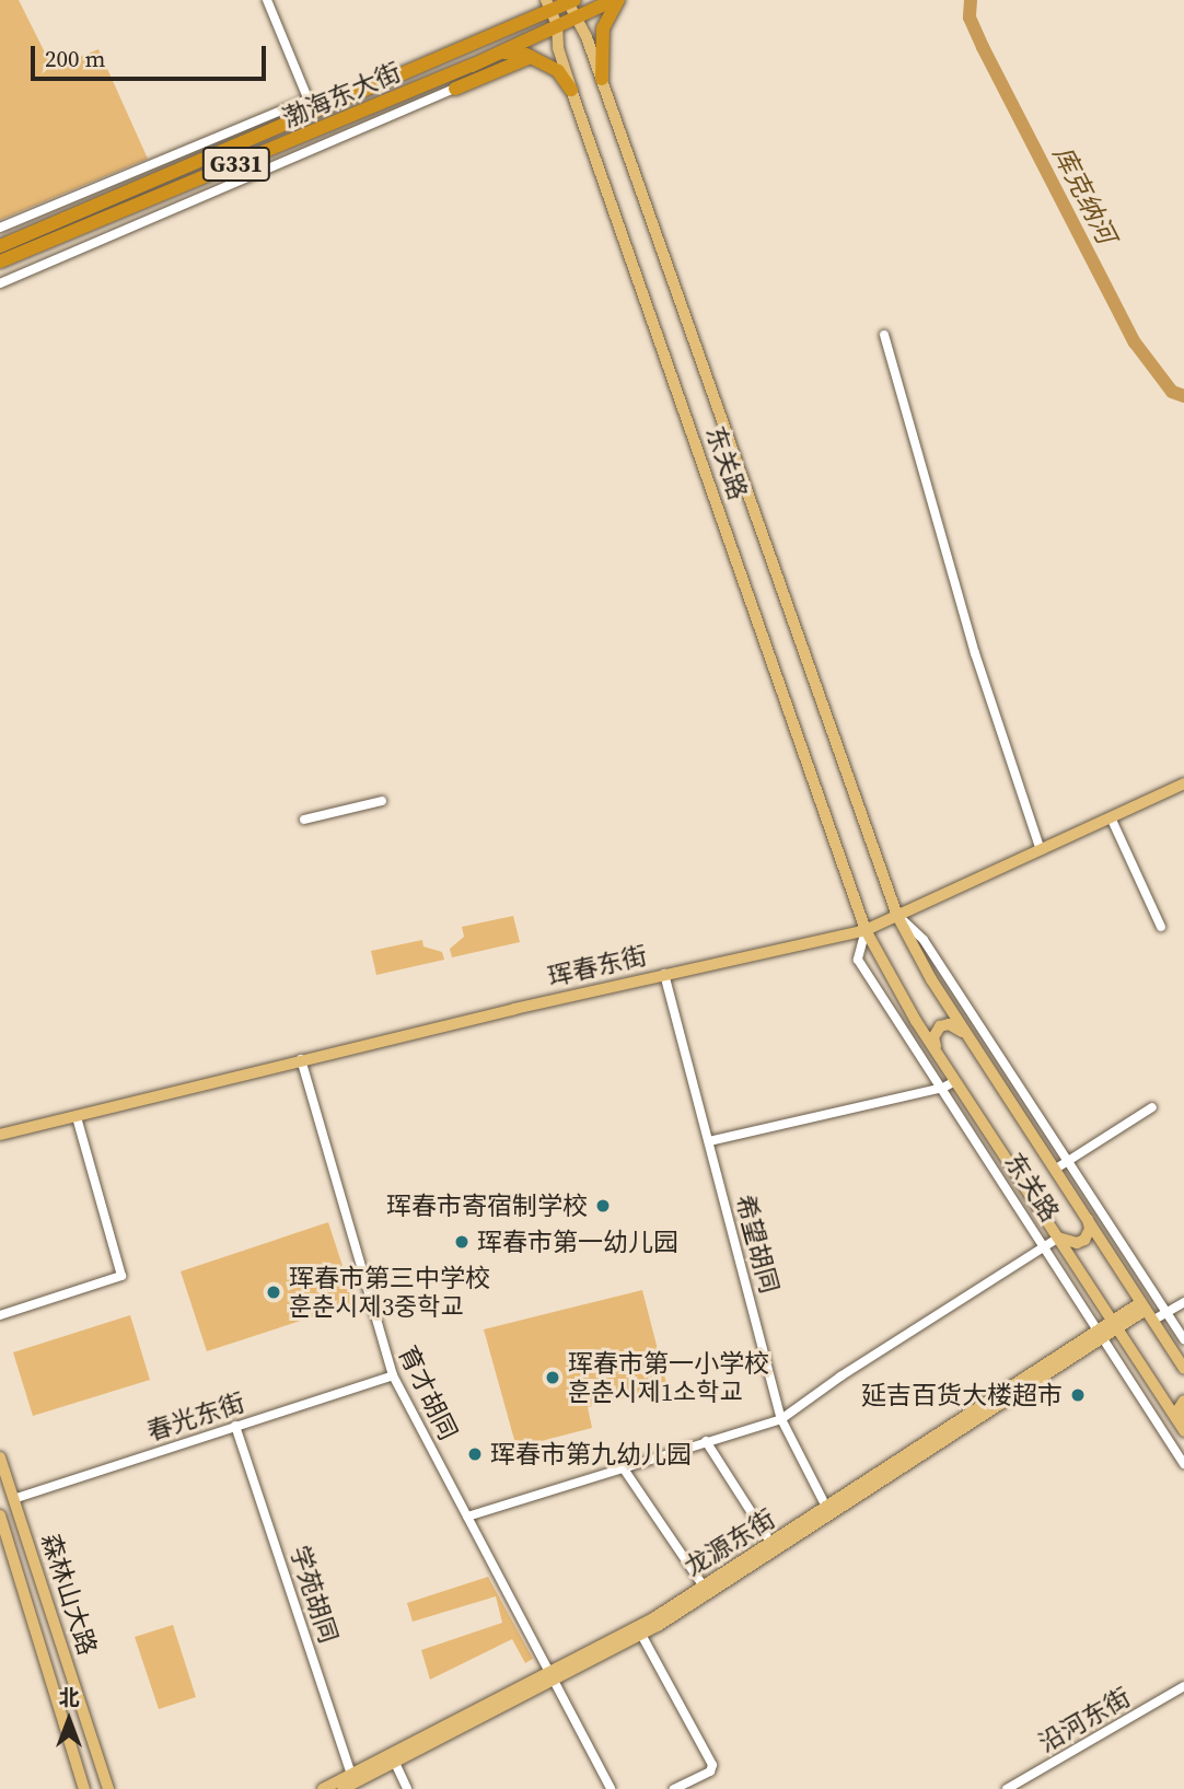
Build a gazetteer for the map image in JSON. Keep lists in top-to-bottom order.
{
  "streets": {
    "highway": ["渤海东大街", "G331"],
    "main road": [
      "东关路",
      "珲春东街",
      "龙源东街",
      "森林山大路"
    ],
    "street": [
      "希望胡同",
      "育才胡同",
      "春光东街",
      "学苑胡同",
      "沿河东街"
    ]
  },
  "crossings": [
    ["渤海东大街", "东关路"],
    ["东关路", "珲春东街"],
    ["东关路", "龙源东街"],
    ["珲春东街", "希望胡同"],
    ["珲春东街", "育才胡同"],
    ["希望胡同", "龙源东街"],
    ["育才胡同", "春光东街"],
    ["育才胡同", "龙源东街"],
    ["春光东街", "森林山大路"],
    ["春光东街", "学苑胡同"],
    ["龙源东街", "学苑胡同"]
  ],
  "water": ["库克纳河"],
  "places": [
    "珲春市寄宿制学校",
    "珲春市第一幼儿园",
    "珲春市第三中学校 훈춘시제3중학교",
    "珲春市第一小学校 훈춘시제1소학교",
    "延吉百货大楼超市",
    "珲春市第九幼儿园"
  ],
  "scale_bar": "200 m",
  "north": "top"
}
